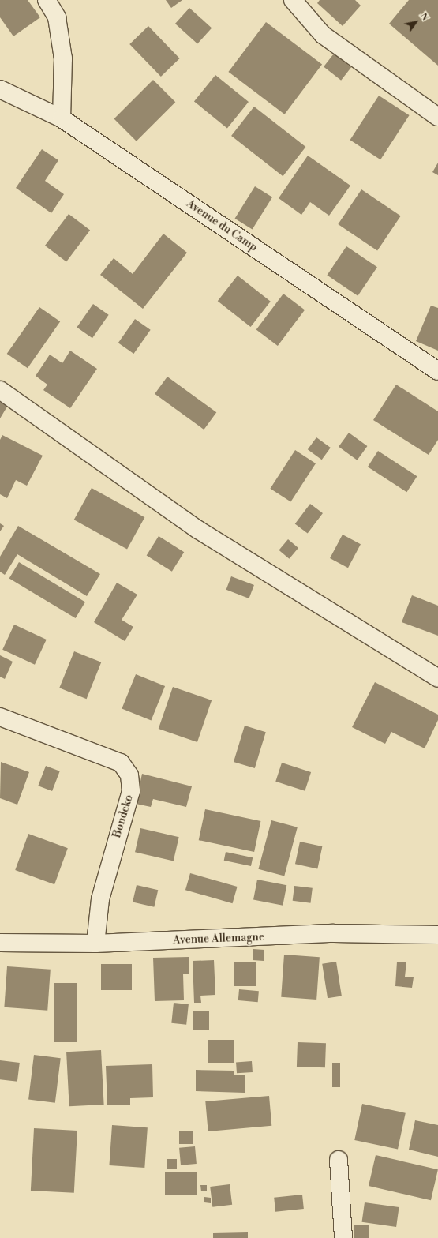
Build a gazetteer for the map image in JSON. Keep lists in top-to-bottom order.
{
  "streets": {
    "street": ["Avenue du Camp", "Bondeko", "Avenue Allemagne"]
  },
  "crossings": [
    ["Bondeko", "Avenue Allemagne"]
  ],
  "north": "top right"
}
